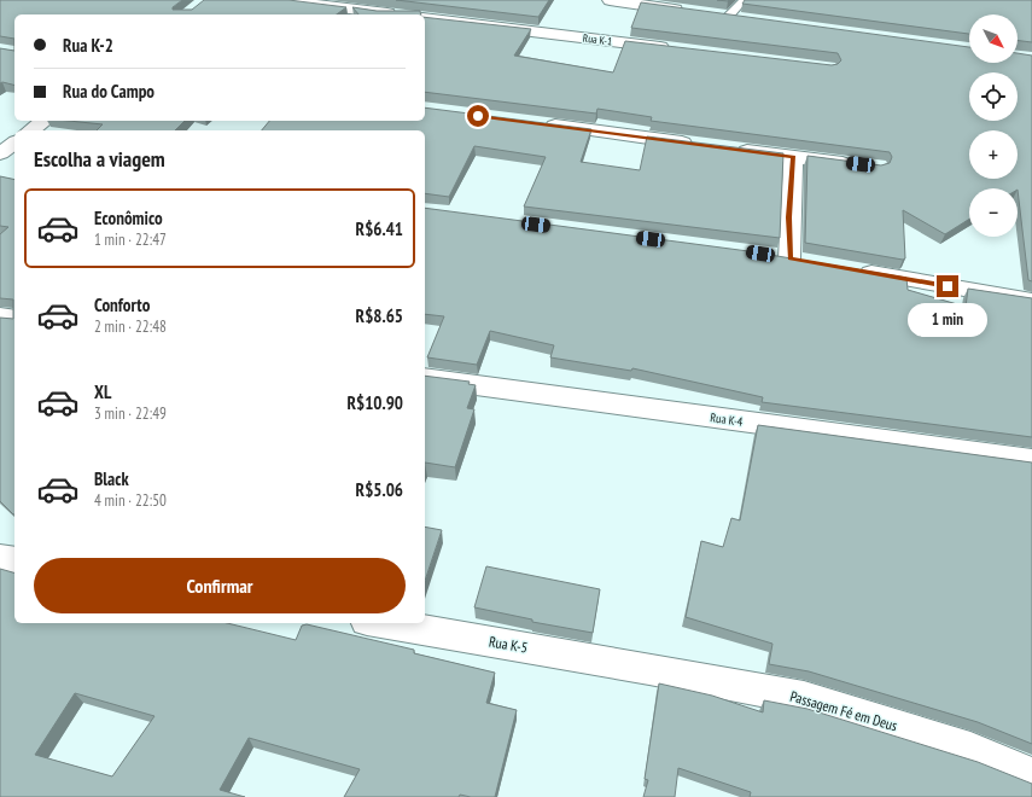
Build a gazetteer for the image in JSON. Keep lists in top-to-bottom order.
{
  "streets": {
    "street": [
      "Rua K-1",
      "Rua K-4",
      "Rua K-5",
      "Passagem Fé em Deus"
    ]
  },
  "crossings": [
    ["Rua K-5", "Passagem Fé em Deus"]
  ],
  "north": "bottom right",
  "page": {
    "map_buttons": ["+", "−"],
    "banner": ["Rua K-2", "Rua do Campo"],
    "heading": "Escolha a viagem",
    "list": [
      {
        "name": "Econômico",
        "note": "1 min · 22:47",
        "value": "R$6.41"
      },
      {
        "name": "Conforto",
        "note": "2 min · 22:48",
        "value": "R$8.65"
      },
      {
        "name": "XL",
        "note": "3 min · 22:49",
        "value": "R$10.90"
      },
      {
        "name": "Black",
        "note": "4 min · 22:50",
        "value": "R$5.06"
      }
    ],
    "bubble": "1 min",
    "buttons": "Confirmar"
  }
}
